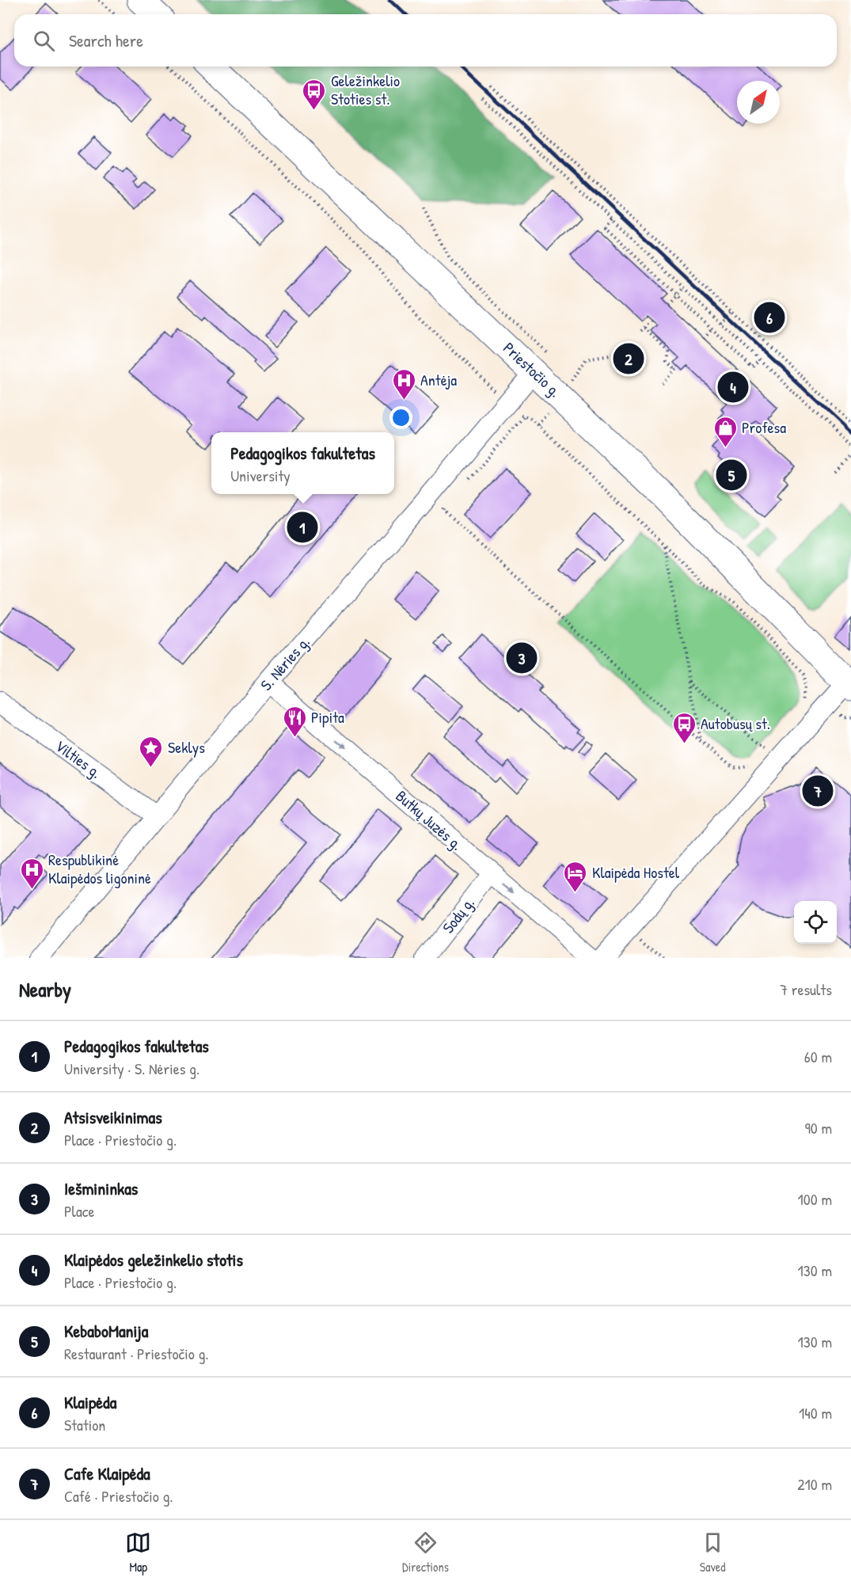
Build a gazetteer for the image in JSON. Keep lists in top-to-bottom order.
{
  "streets": {
    "main road": ["Priestočio g."],
    "street": [
      "S. Nėries g.",
      "Vilties g.",
      "Butkų Juzės g.",
      "Sodų g."
    ]
  },
  "crossings": [
    ["Priestočio g.", "S. Nėries g."],
    ["S. Nėries g.", "Vilties g."],
    ["S. Nėries g.", "Butkų Juzės g."],
    ["Butkų Juzės g.", "Sodų g."]
  ],
  "one_way": ["Butkų Juzės g."],
  "places": {
    "bus stop": ["Geležinkelio Stoties st.", "Autobusų st."],
    "hospital": ["Antėja", "Respublikinė Klaipėdos ligoninė"],
    "shop": ["Profesa"],
    "restaurant": ["Pipita"],
    "place": ["Seklys"],
    "hotel": ["Klaipėda Hostel"]
  },
  "north": "top right",
  "page": {
    "search": "Search here",
    "pins": [
      "6",
      "2",
      "4",
      "5",
      "1",
      "3",
      "7"
    ],
    "popup": ["Pedagogikos fakultetas", "University"],
    "heading": ["Nearby", "7 results"],
    "list": [
      {
        "mark": "1",
        "name": "Pedagogikos fakultetas",
        "note": "University · S. Nėries g.",
        "value": "60 m"
      },
      {
        "mark": "2",
        "name": "Atsisveikinimas",
        "note": "Place · Priestočio g.",
        "value": "90 m"
      },
      {
        "mark": "3",
        "name": "Iešmininkas",
        "note": "Place",
        "value": "100 m"
      },
      {
        "mark": "4",
        "name": "Klaipėdos geležinkelio stotis",
        "note": "Place · Priestočio g.",
        "value": "130 m"
      },
      {
        "mark": "5",
        "name": "KebaboManija",
        "note": "Restaurant · Priestočio g.",
        "value": "130 m"
      },
      {
        "mark": "6",
        "name": "Klaipėda",
        "note": "Station",
        "value": "140 m"
      },
      {
        "mark": "7",
        "name": "Cafe Klaipėda",
        "note": "Café · Priestočio g.",
        "value": "210 m"
      }
    ],
    "nav": ["Map", "Directions", "Saved"]
  }
}
